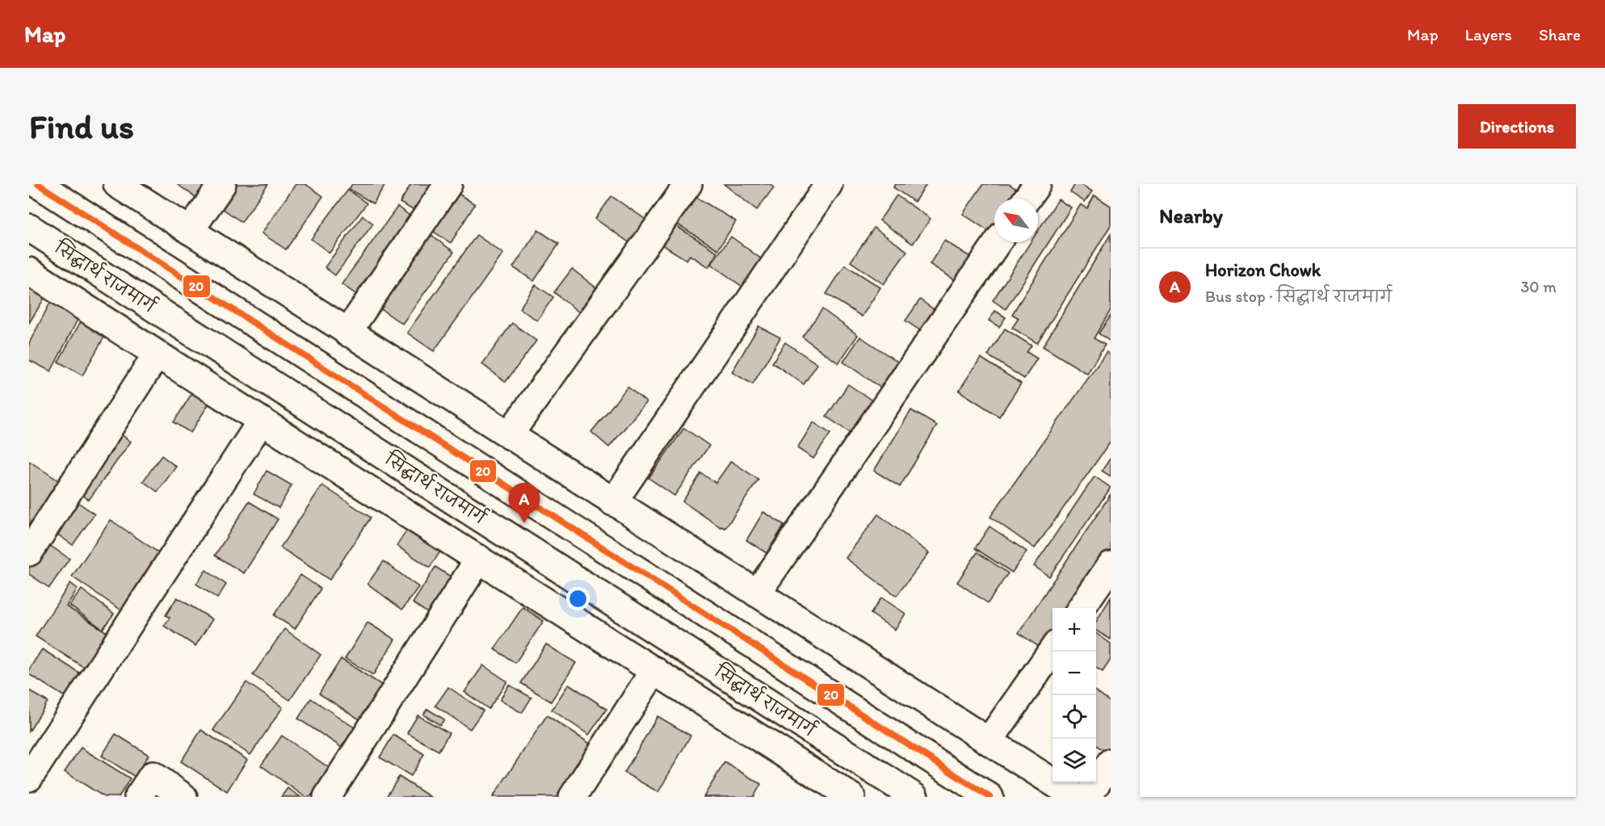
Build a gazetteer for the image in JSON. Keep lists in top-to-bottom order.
{
  "streets": {
    "main road": ["सिद्धार्थ राजमार्ग"]
  },
  "lines": ["transit line 20"],
  "north": "top left",
  "page": {
    "header": "Map",
    "nav": ["Map", "Layers", "Share"],
    "buttons": "Directions",
    "title": "Find us",
    "heading": "Nearby",
    "list": [
      {
        "mark": "A",
        "name": "Horizon Chowk",
        "note": "Bus stop · सिद्धार्थ राजमार्ग",
        "value": "30 m"
      }
    ],
    "pins": "A",
    "map_buttons": ["+", "−"]
  }
}
